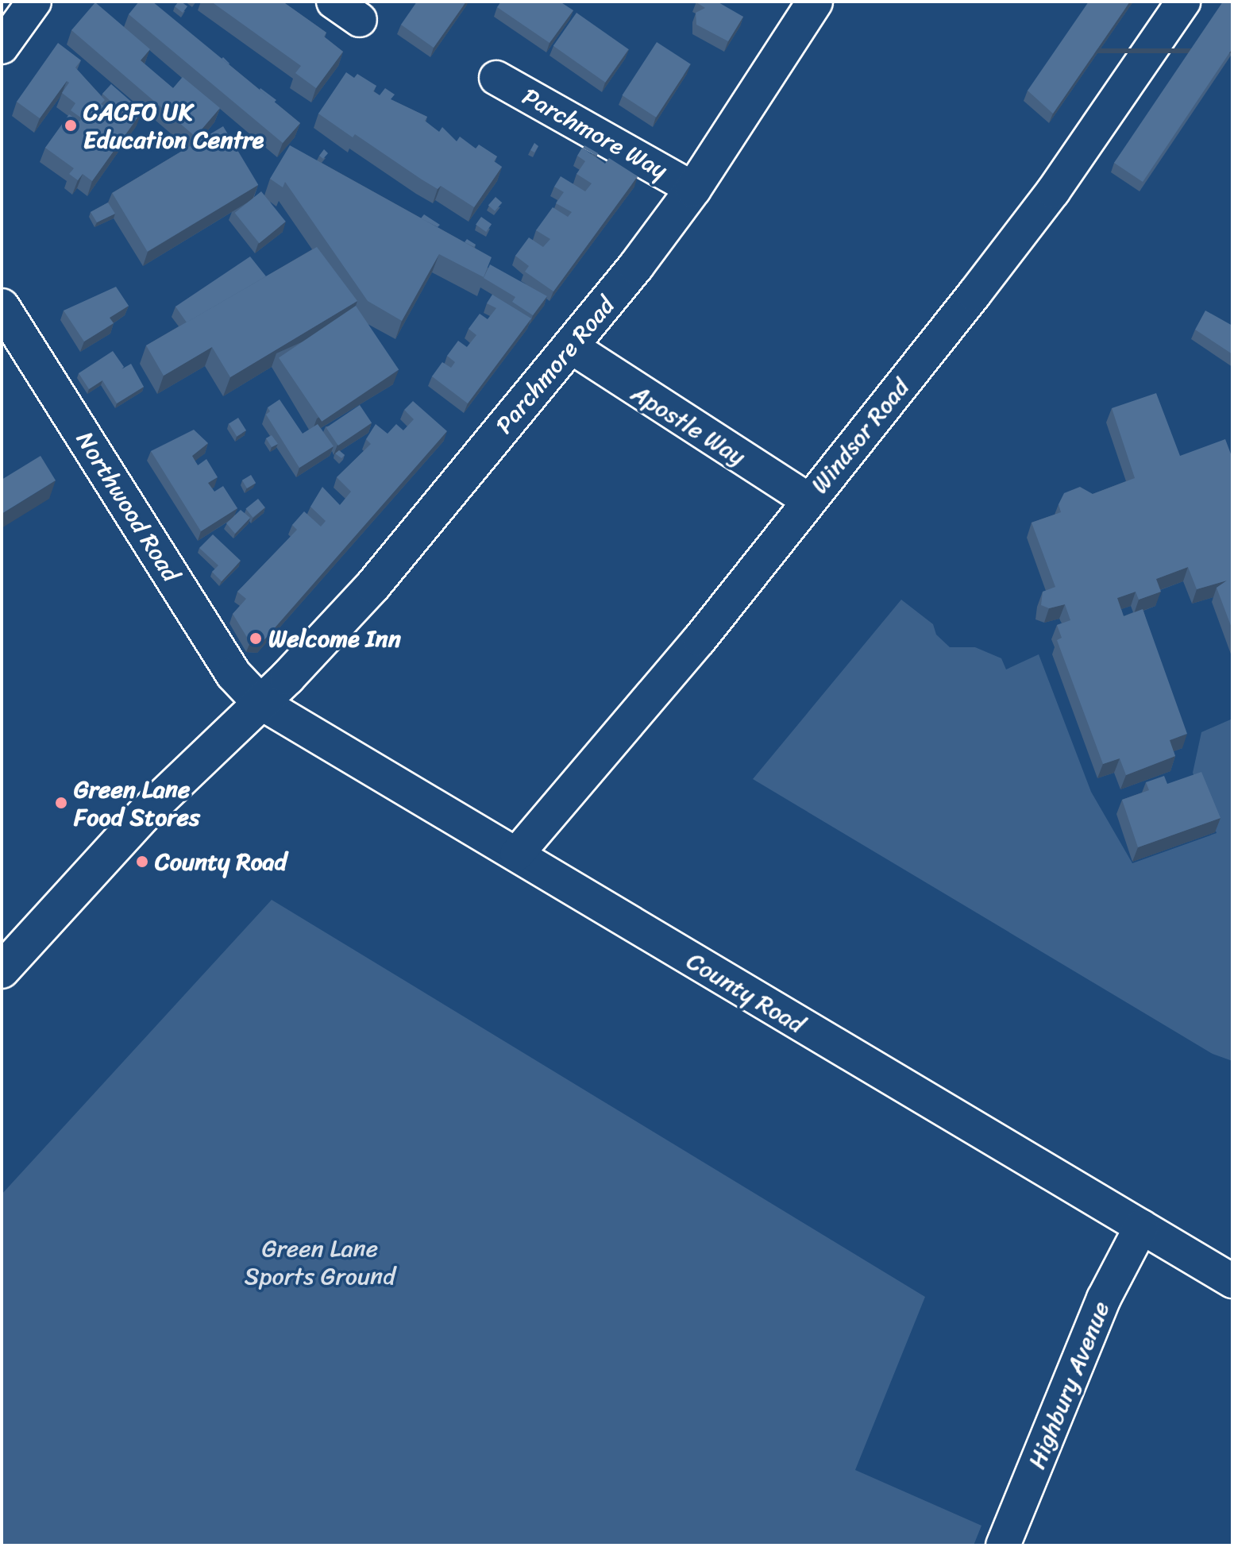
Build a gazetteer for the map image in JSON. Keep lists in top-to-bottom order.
{
  "streets": {
    "main road": ["Parchmore Road", "Northwood Road"],
    "street": [
      "Parchmore Way",
      "Apostle Way",
      "Windsor Road",
      "County Road",
      "Highbury Avenue"
    ]
  },
  "crossings": [
    ["Parchmore Way", "Parchmore Road"],
    ["Parchmore Road", "Apostle Way"],
    ["Parchmore Road", "Northwood Road"],
    ["Parchmore Road", "County Road"],
    ["Apostle Way", "Windsor Road"],
    ["Windsor Road", "County Road"],
    ["Northwood Road", "County Road"],
    ["County Road", "Highbury Avenue"]
  ],
  "parks": ["Green Lane Sports Ground"],
  "places": [
    "CACFO UK Education Centre",
    "Welcome Inn",
    "Green Lane Food Stores",
    "County Road"
  ]
}
